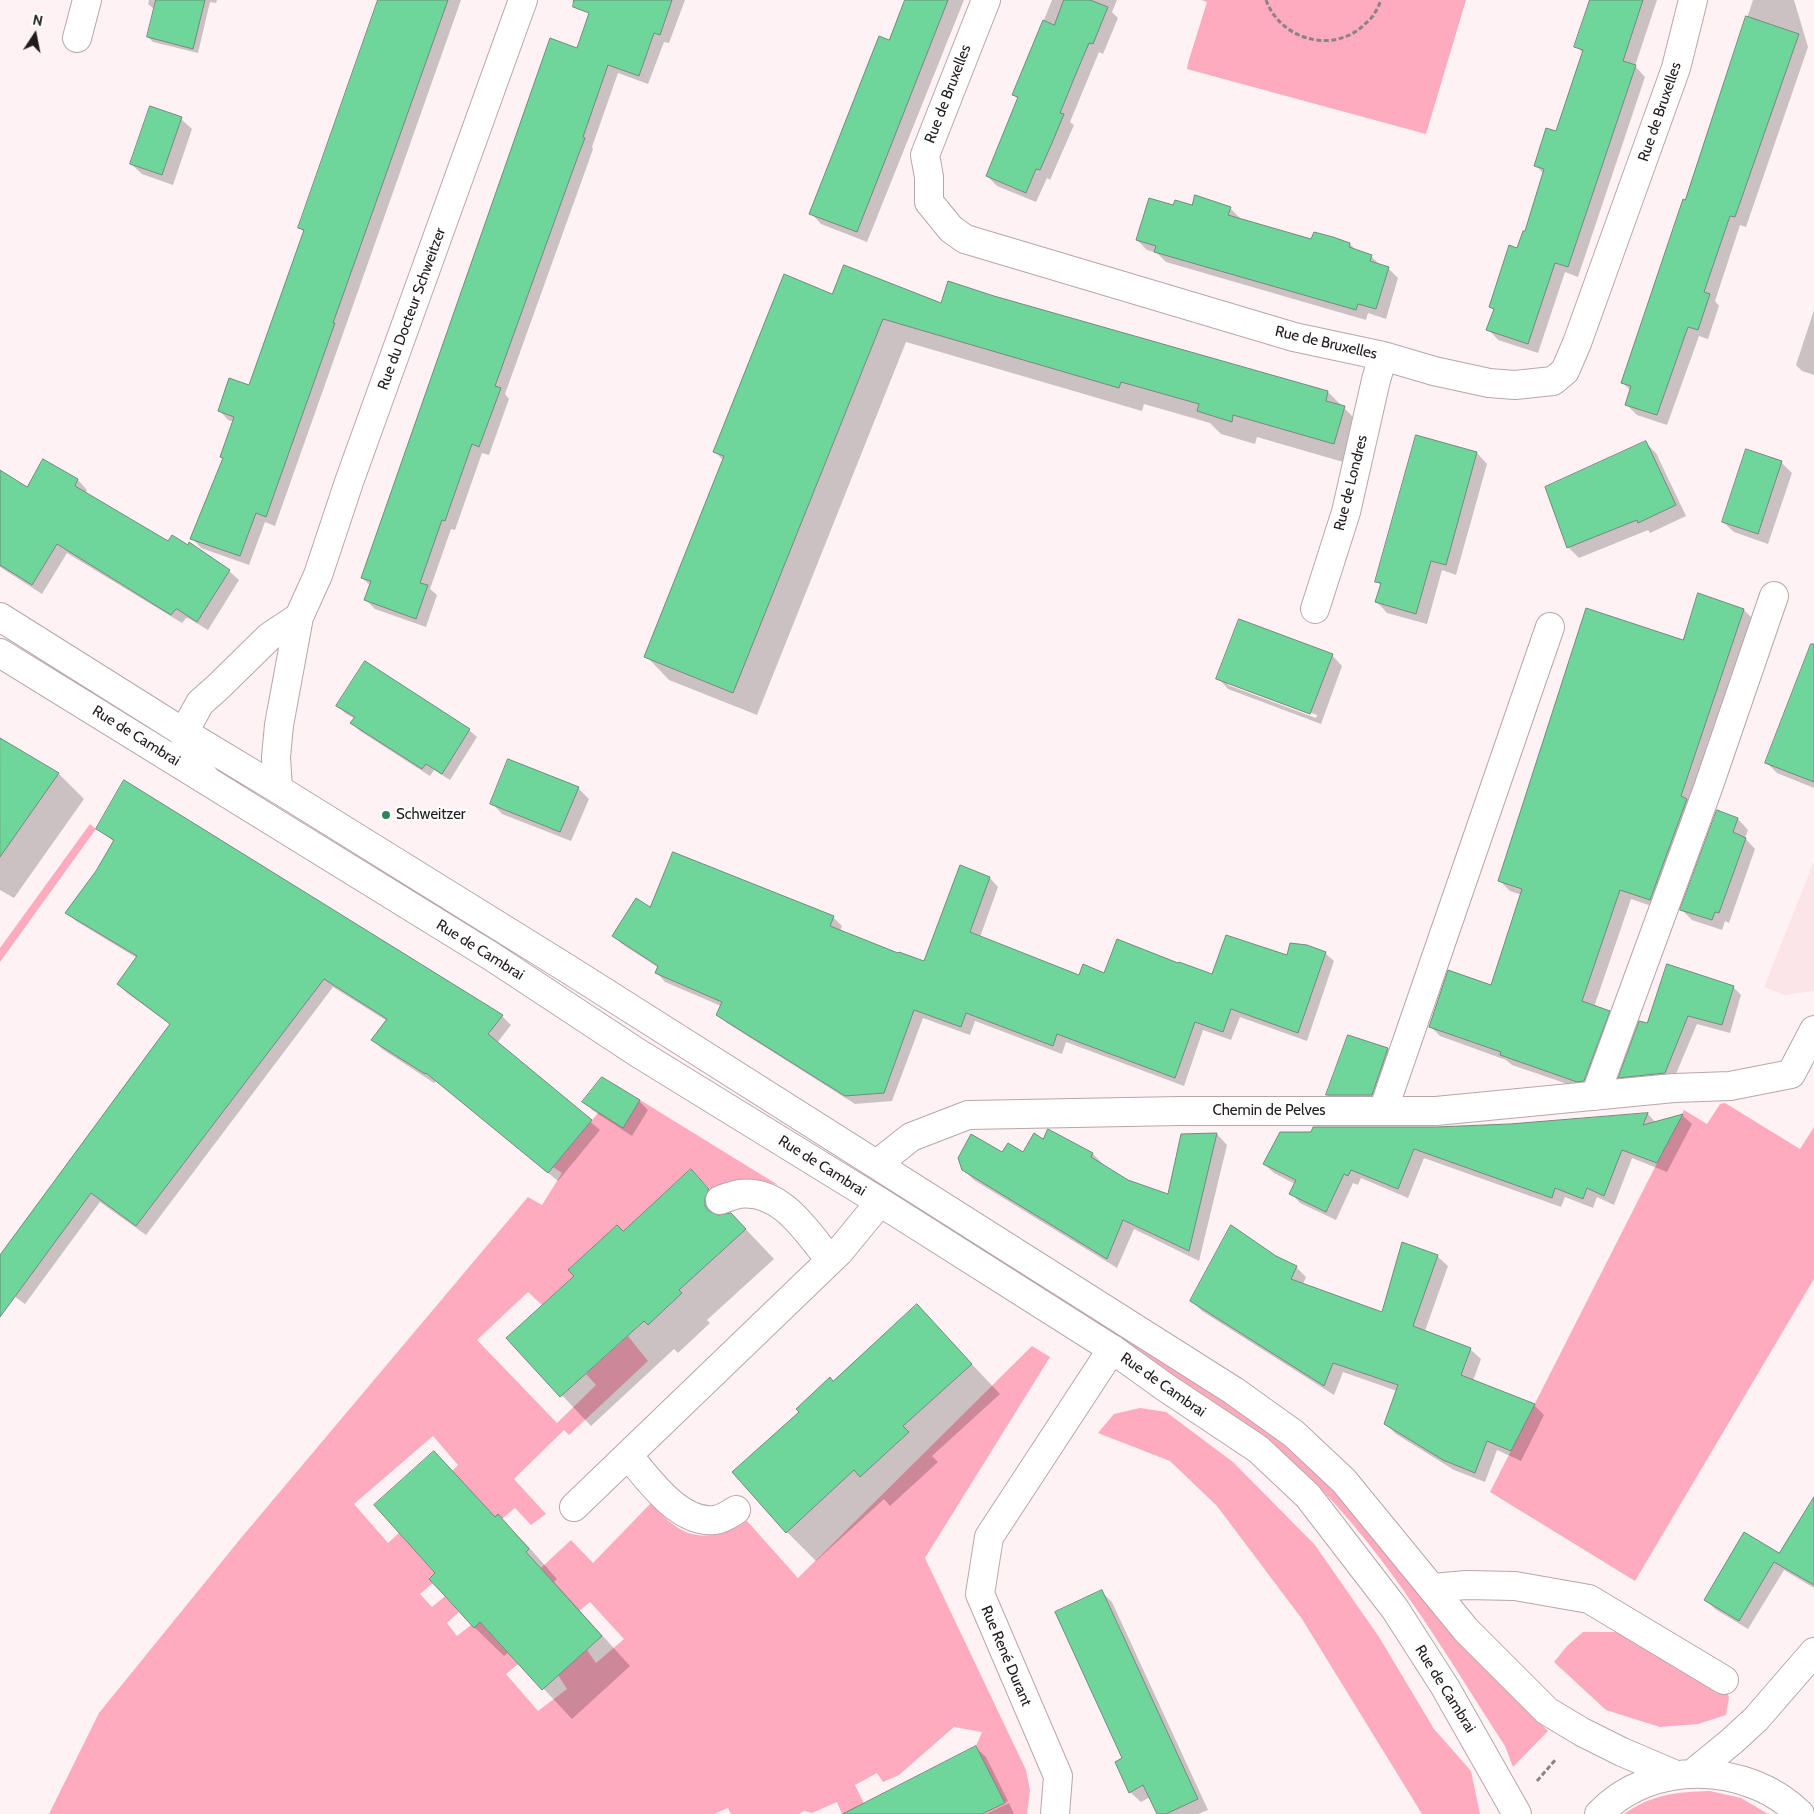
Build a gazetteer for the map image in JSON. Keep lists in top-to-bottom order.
{
  "streets": {
    "main road": [
      "Rue de Bruxelles",
      "Rue du Docteur Schweitzer",
      "Rue de Londres",
      "Rue de Cambrai",
      "Chemin de Pelves",
      "Rue René Durant"
    ]
  },
  "crossings": [
    ["Rue de Bruxelles", "Rue de Londres"],
    ["Rue du Docteur Schweitzer", "Rue de Cambrai"],
    ["Rue de Cambrai", "Chemin de Pelves"],
    ["Rue de Cambrai", "Rue René Durant"]
  ],
  "places": ["Schweitzer"],
  "north": "top"
}
